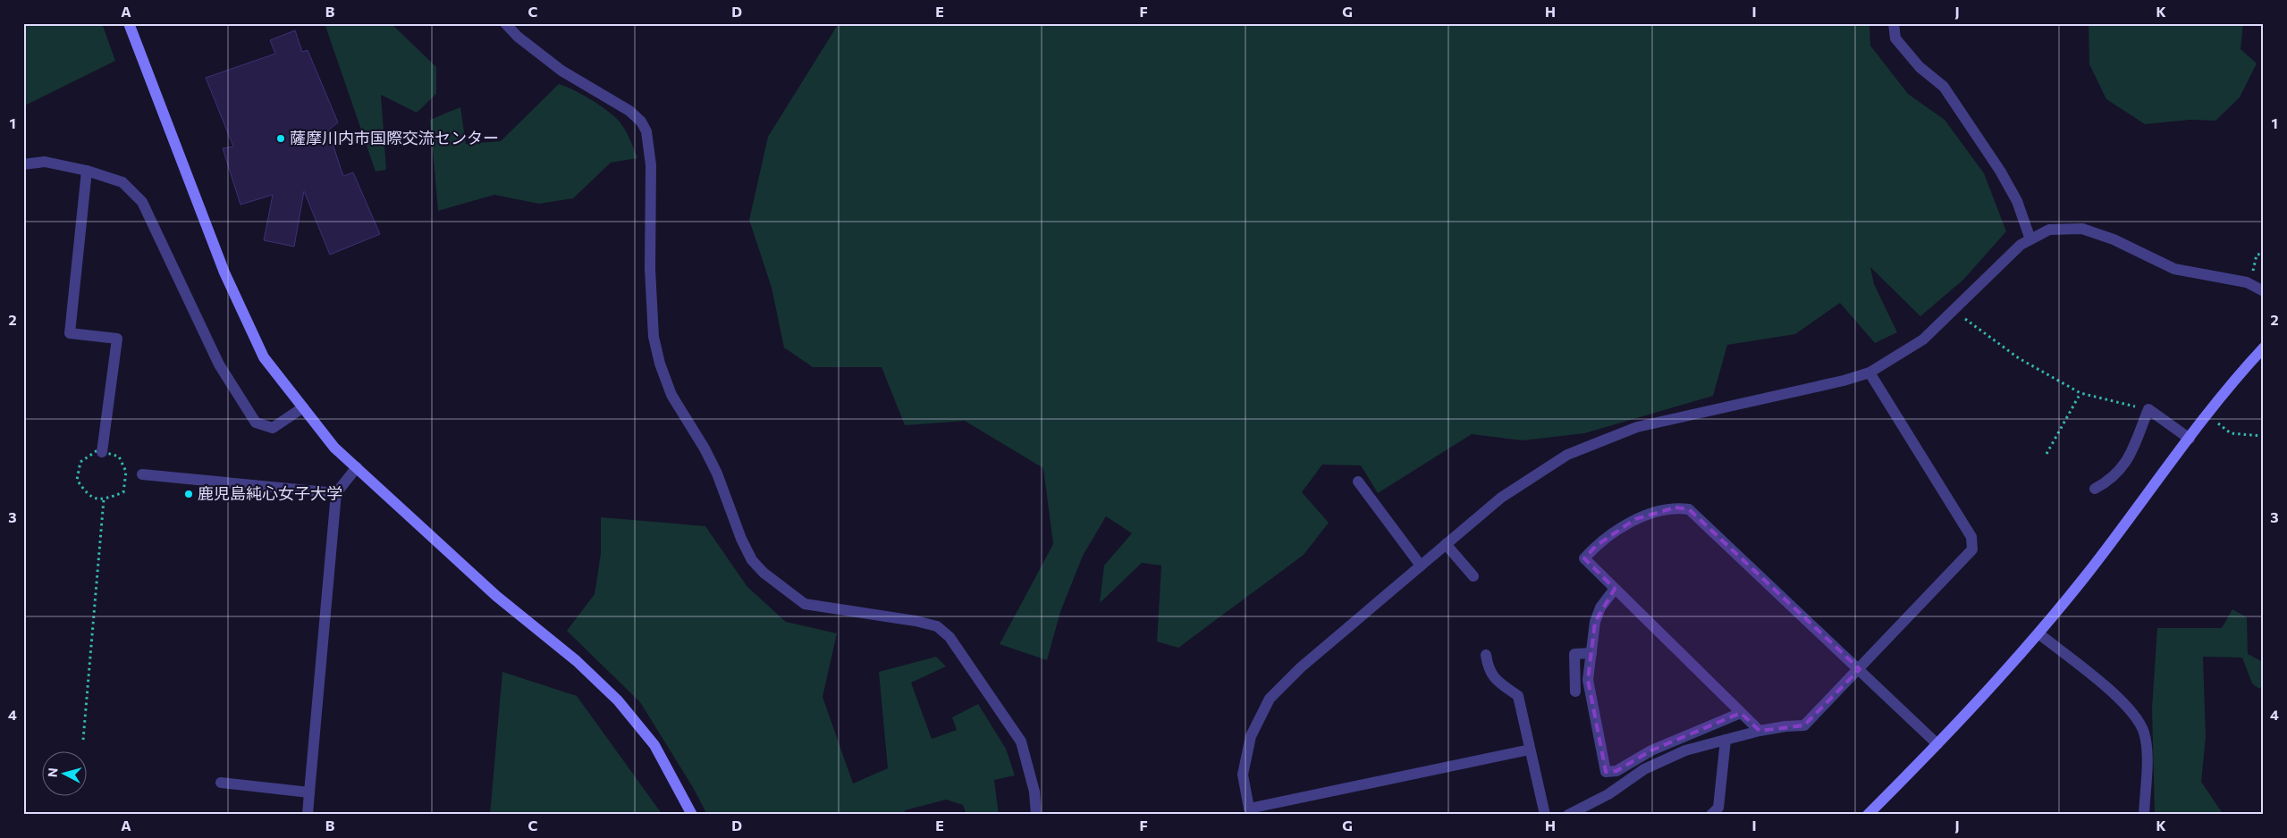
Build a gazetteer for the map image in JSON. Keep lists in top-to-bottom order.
{
  "places": ["薩摩川内市国際交流センター", "鹿児島純心女子大学"],
  "north": "left",
  "grid": {
    "columns": [
      "A",
      "B",
      "C",
      "D",
      "E",
      "F",
      "G",
      "H",
      "I",
      "J",
      "K"
    ],
    "rows": [
      "1",
      "2",
      "3",
      "4"
    ]
  }
}
